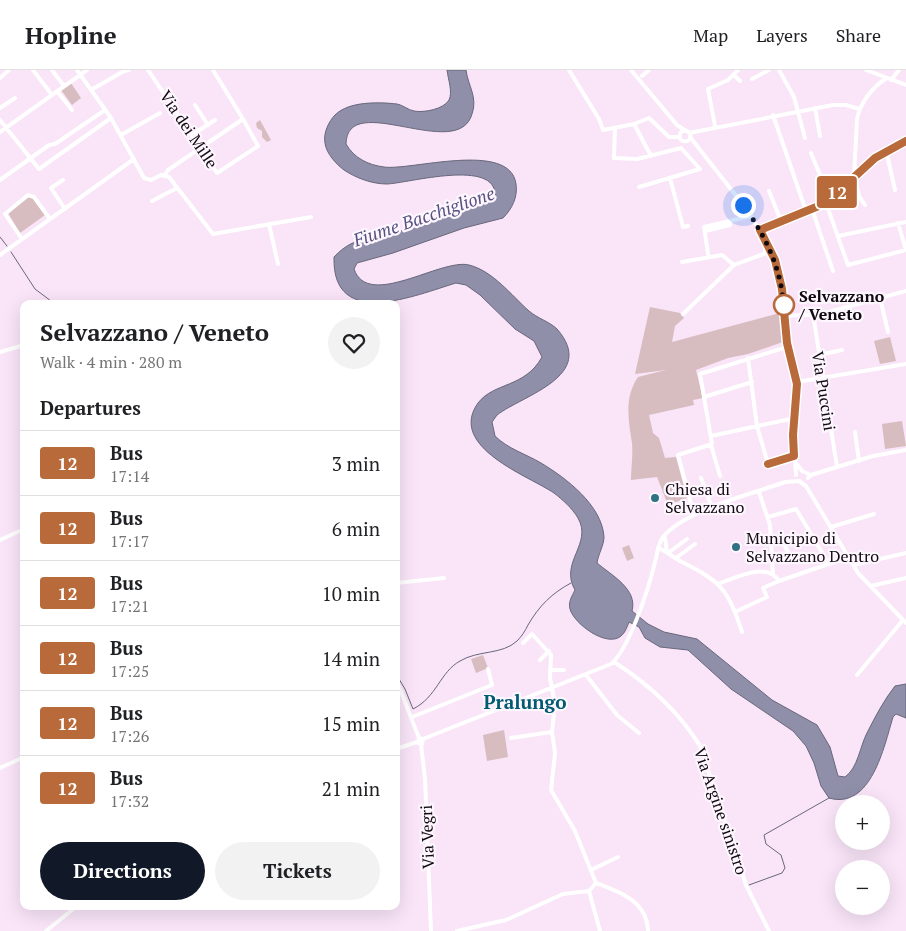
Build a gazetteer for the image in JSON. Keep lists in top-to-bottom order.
{
  "streets": {
    "street": [
      "Via dei Mille",
      "Via Puccini",
      "Via Argine sinistro",
      "Via Vegri"
    ]
  },
  "districts": ["Pralungo"],
  "water": ["Fiume Bacchiglione"],
  "places": ["Selvazzano / Veneto", "Chiesa di Selvazzano", "Municipio di Selvazzano Dentro"],
  "lines": ["bus line 12"],
  "page": {
    "header": "Hopline",
    "nav": ["Map", "Layers", "Share"],
    "on_map": "12",
    "heading": [
      ["Selvazzano / Veneto", "Walk · 4 min · 280 m"],
      "Departures"
    ],
    "list": [
      {
        "mark": "12",
        "name": "Bus",
        "note": "17:14",
        "value": "3 min"
      },
      {
        "mark": "12",
        "name": "Bus",
        "note": "17:17",
        "value": "6 min"
      },
      {
        "mark": "12",
        "name": "Bus",
        "note": "17:21",
        "value": "10 min"
      },
      {
        "mark": "12",
        "name": "Bus",
        "note": "17:25",
        "value": "14 min"
      },
      {
        "mark": "12",
        "name": "Bus",
        "note": "17:26",
        "value": "15 min"
      },
      {
        "mark": "12",
        "name": "Bus",
        "note": "17:32",
        "value": "21 min"
      }
    ],
    "map_buttons": ["+", "−"],
    "buttons": ["Directions", "Tickets"]
  }
}
